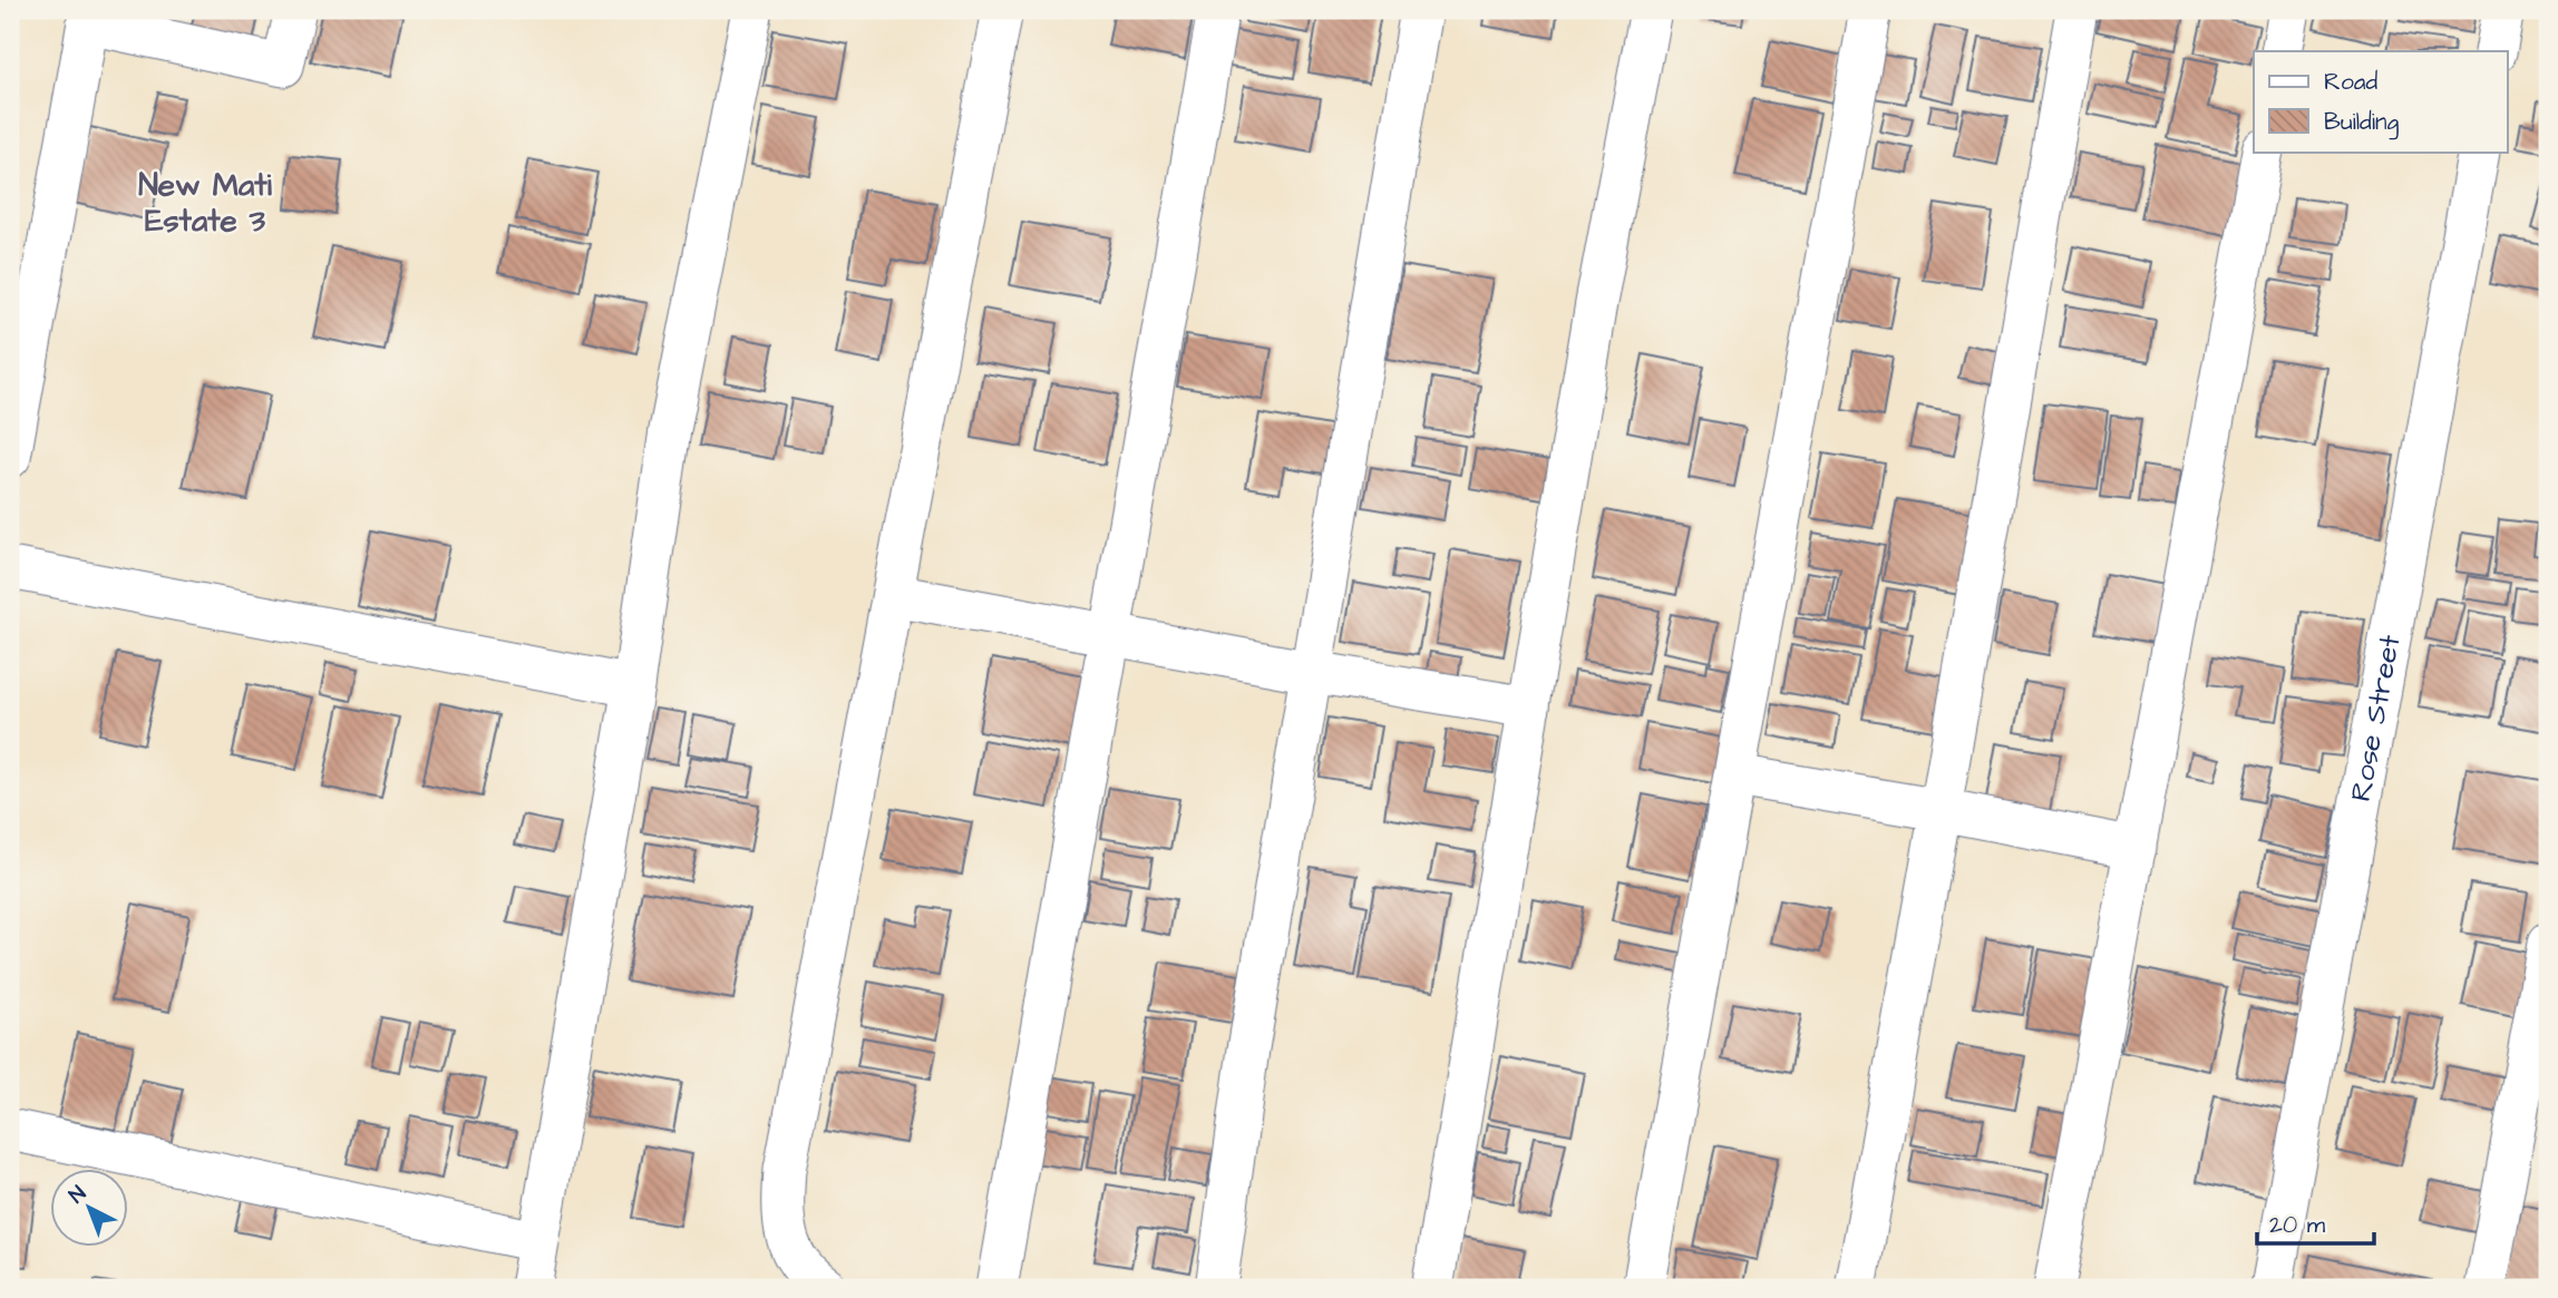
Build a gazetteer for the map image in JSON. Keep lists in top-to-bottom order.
{
  "streets": {
    "street": ["Rose Street"]
  },
  "districts": ["New Mati Estate 3"],
  "legend": ["Road", "Building"],
  "scale_bar": "20 m",
  "north": "top left"
}
